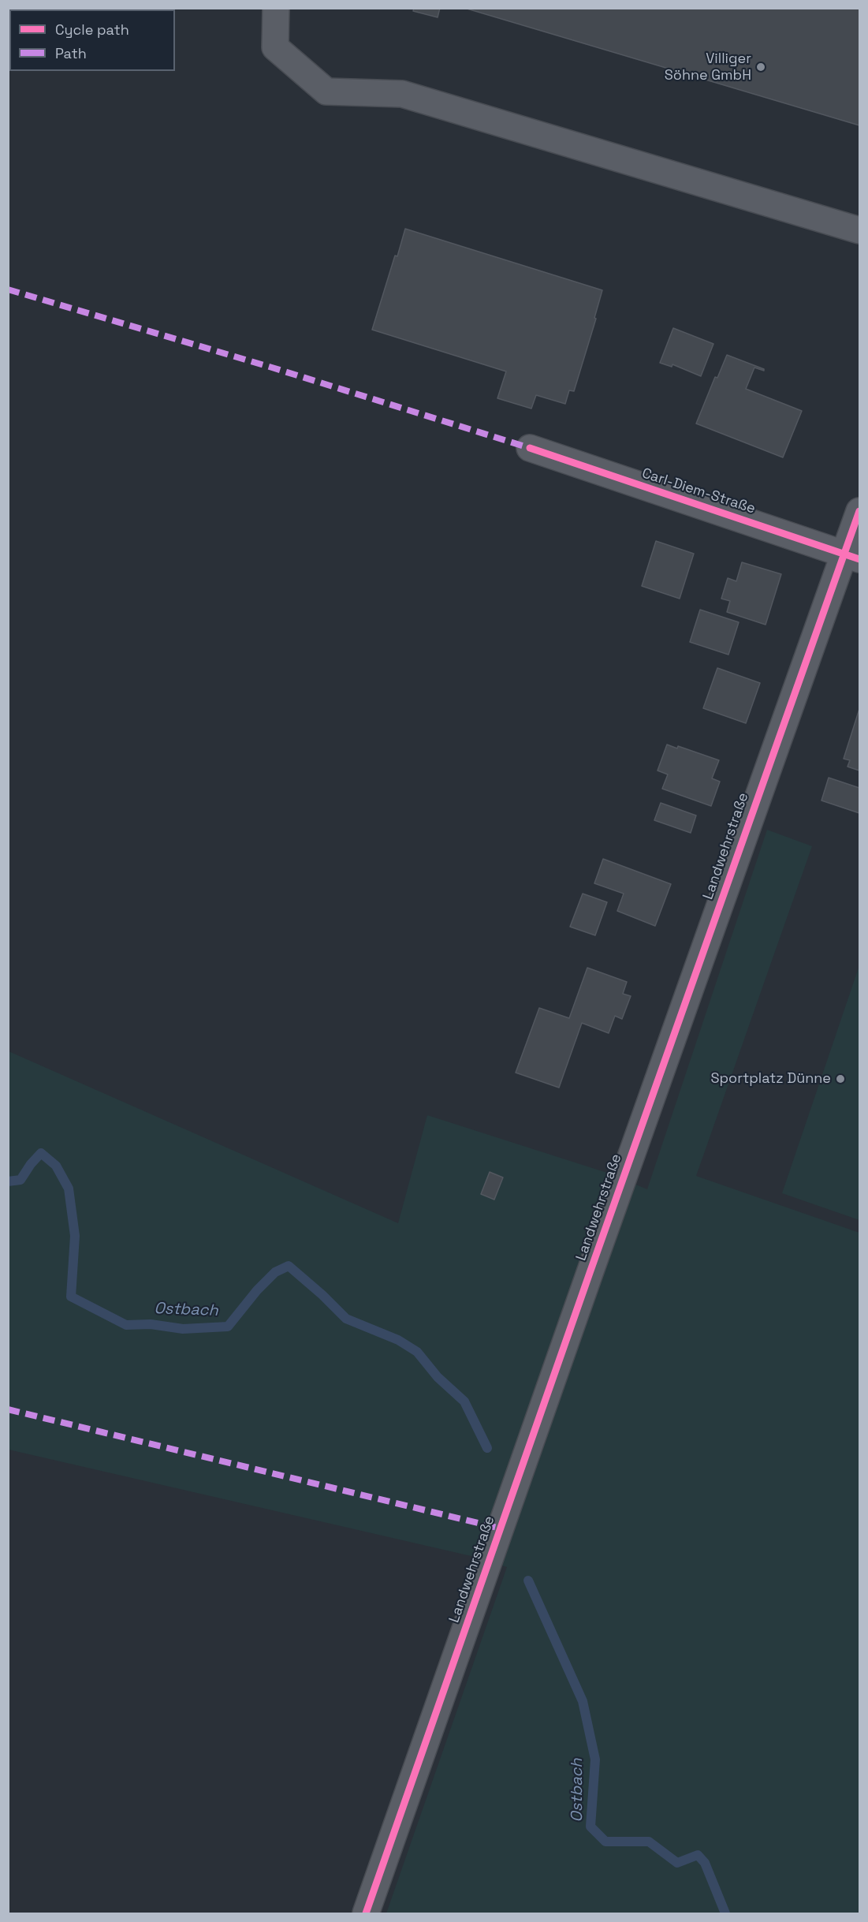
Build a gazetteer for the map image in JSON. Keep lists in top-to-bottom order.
{
  "streets": {
    "street": ["Carl-Diem-Straße", "Landwehrstraße"]
  },
  "crossings": [
    ["Carl-Diem-Straße", "Landwehrstraße"]
  ],
  "water": ["Ostbach"],
  "places": ["Villiger Söhne GmbH", "Sportplatz Dünne"],
  "legend": ["Cycle path", "Path"]
}
